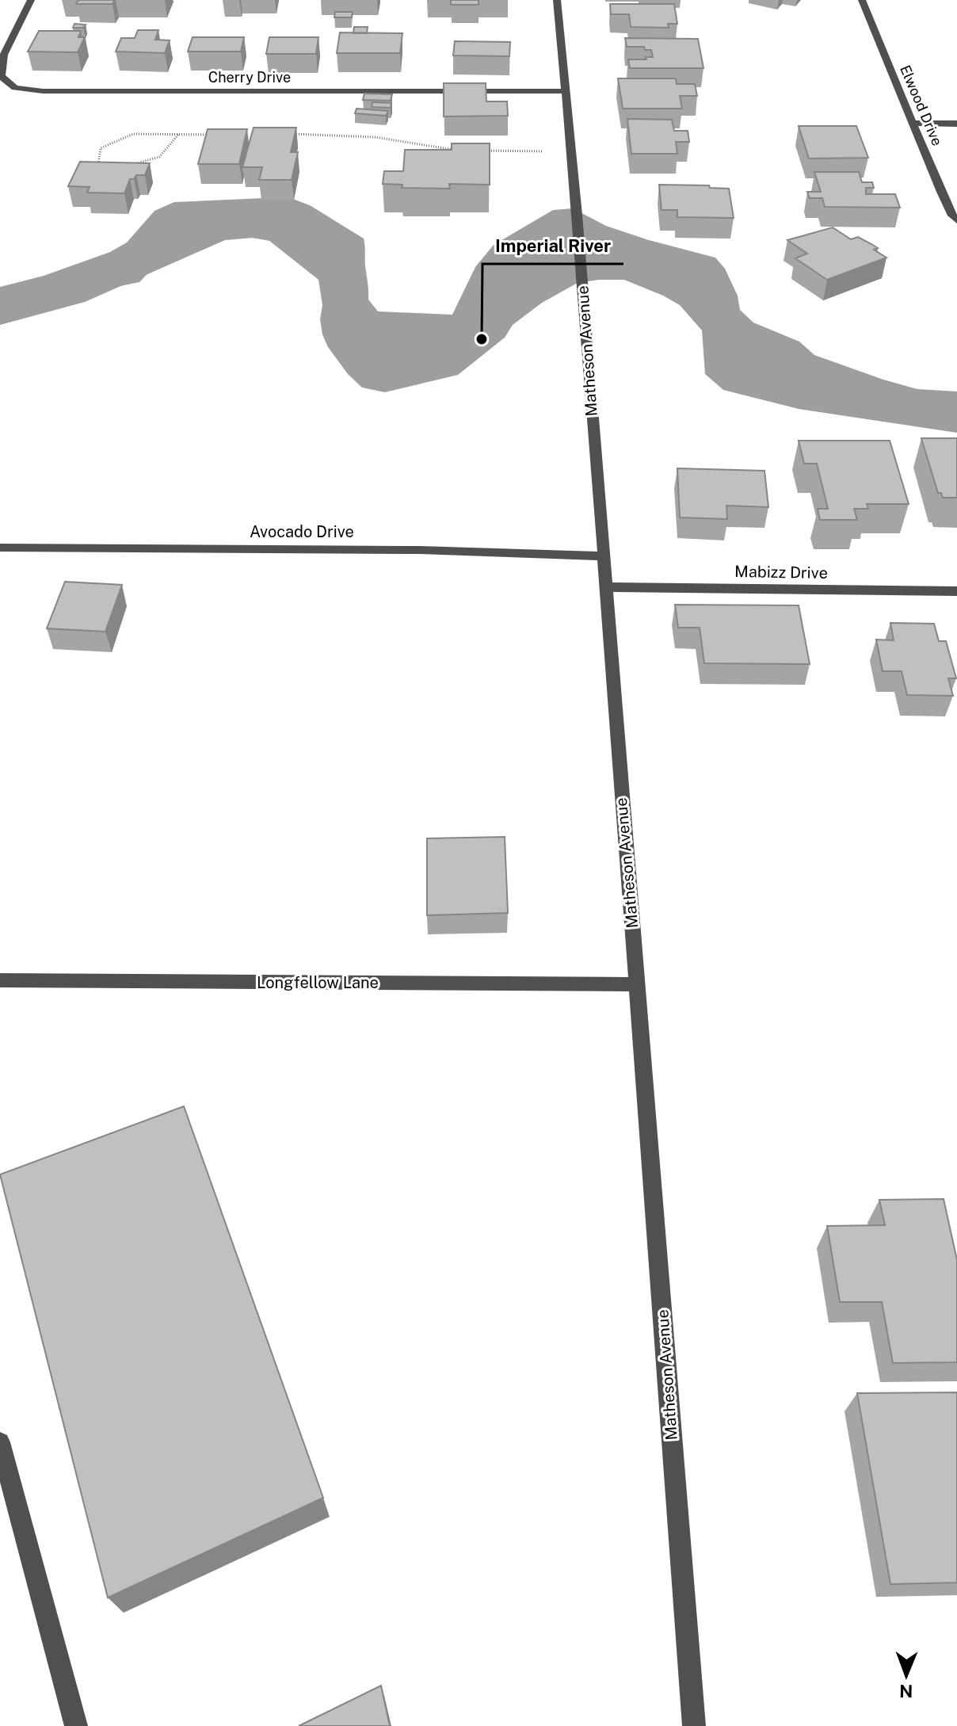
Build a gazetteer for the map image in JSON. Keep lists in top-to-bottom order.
{
  "streets": {
    "street": [
      "Cherry Drive",
      "Elwood Drive",
      "Matheson Avenue",
      "Avocado Drive",
      "Mabizz Drive",
      "Longfellow Lane"
    ]
  },
  "crossings": [
    ["Cherry Drive", "Matheson Avenue"],
    ["Matheson Avenue", "Avocado Drive"],
    ["Matheson Avenue", "Mabizz Drive"],
    ["Matheson Avenue", "Longfellow Lane"]
  ],
  "places": ["Imperial River"],
  "north": "bottom"
}
